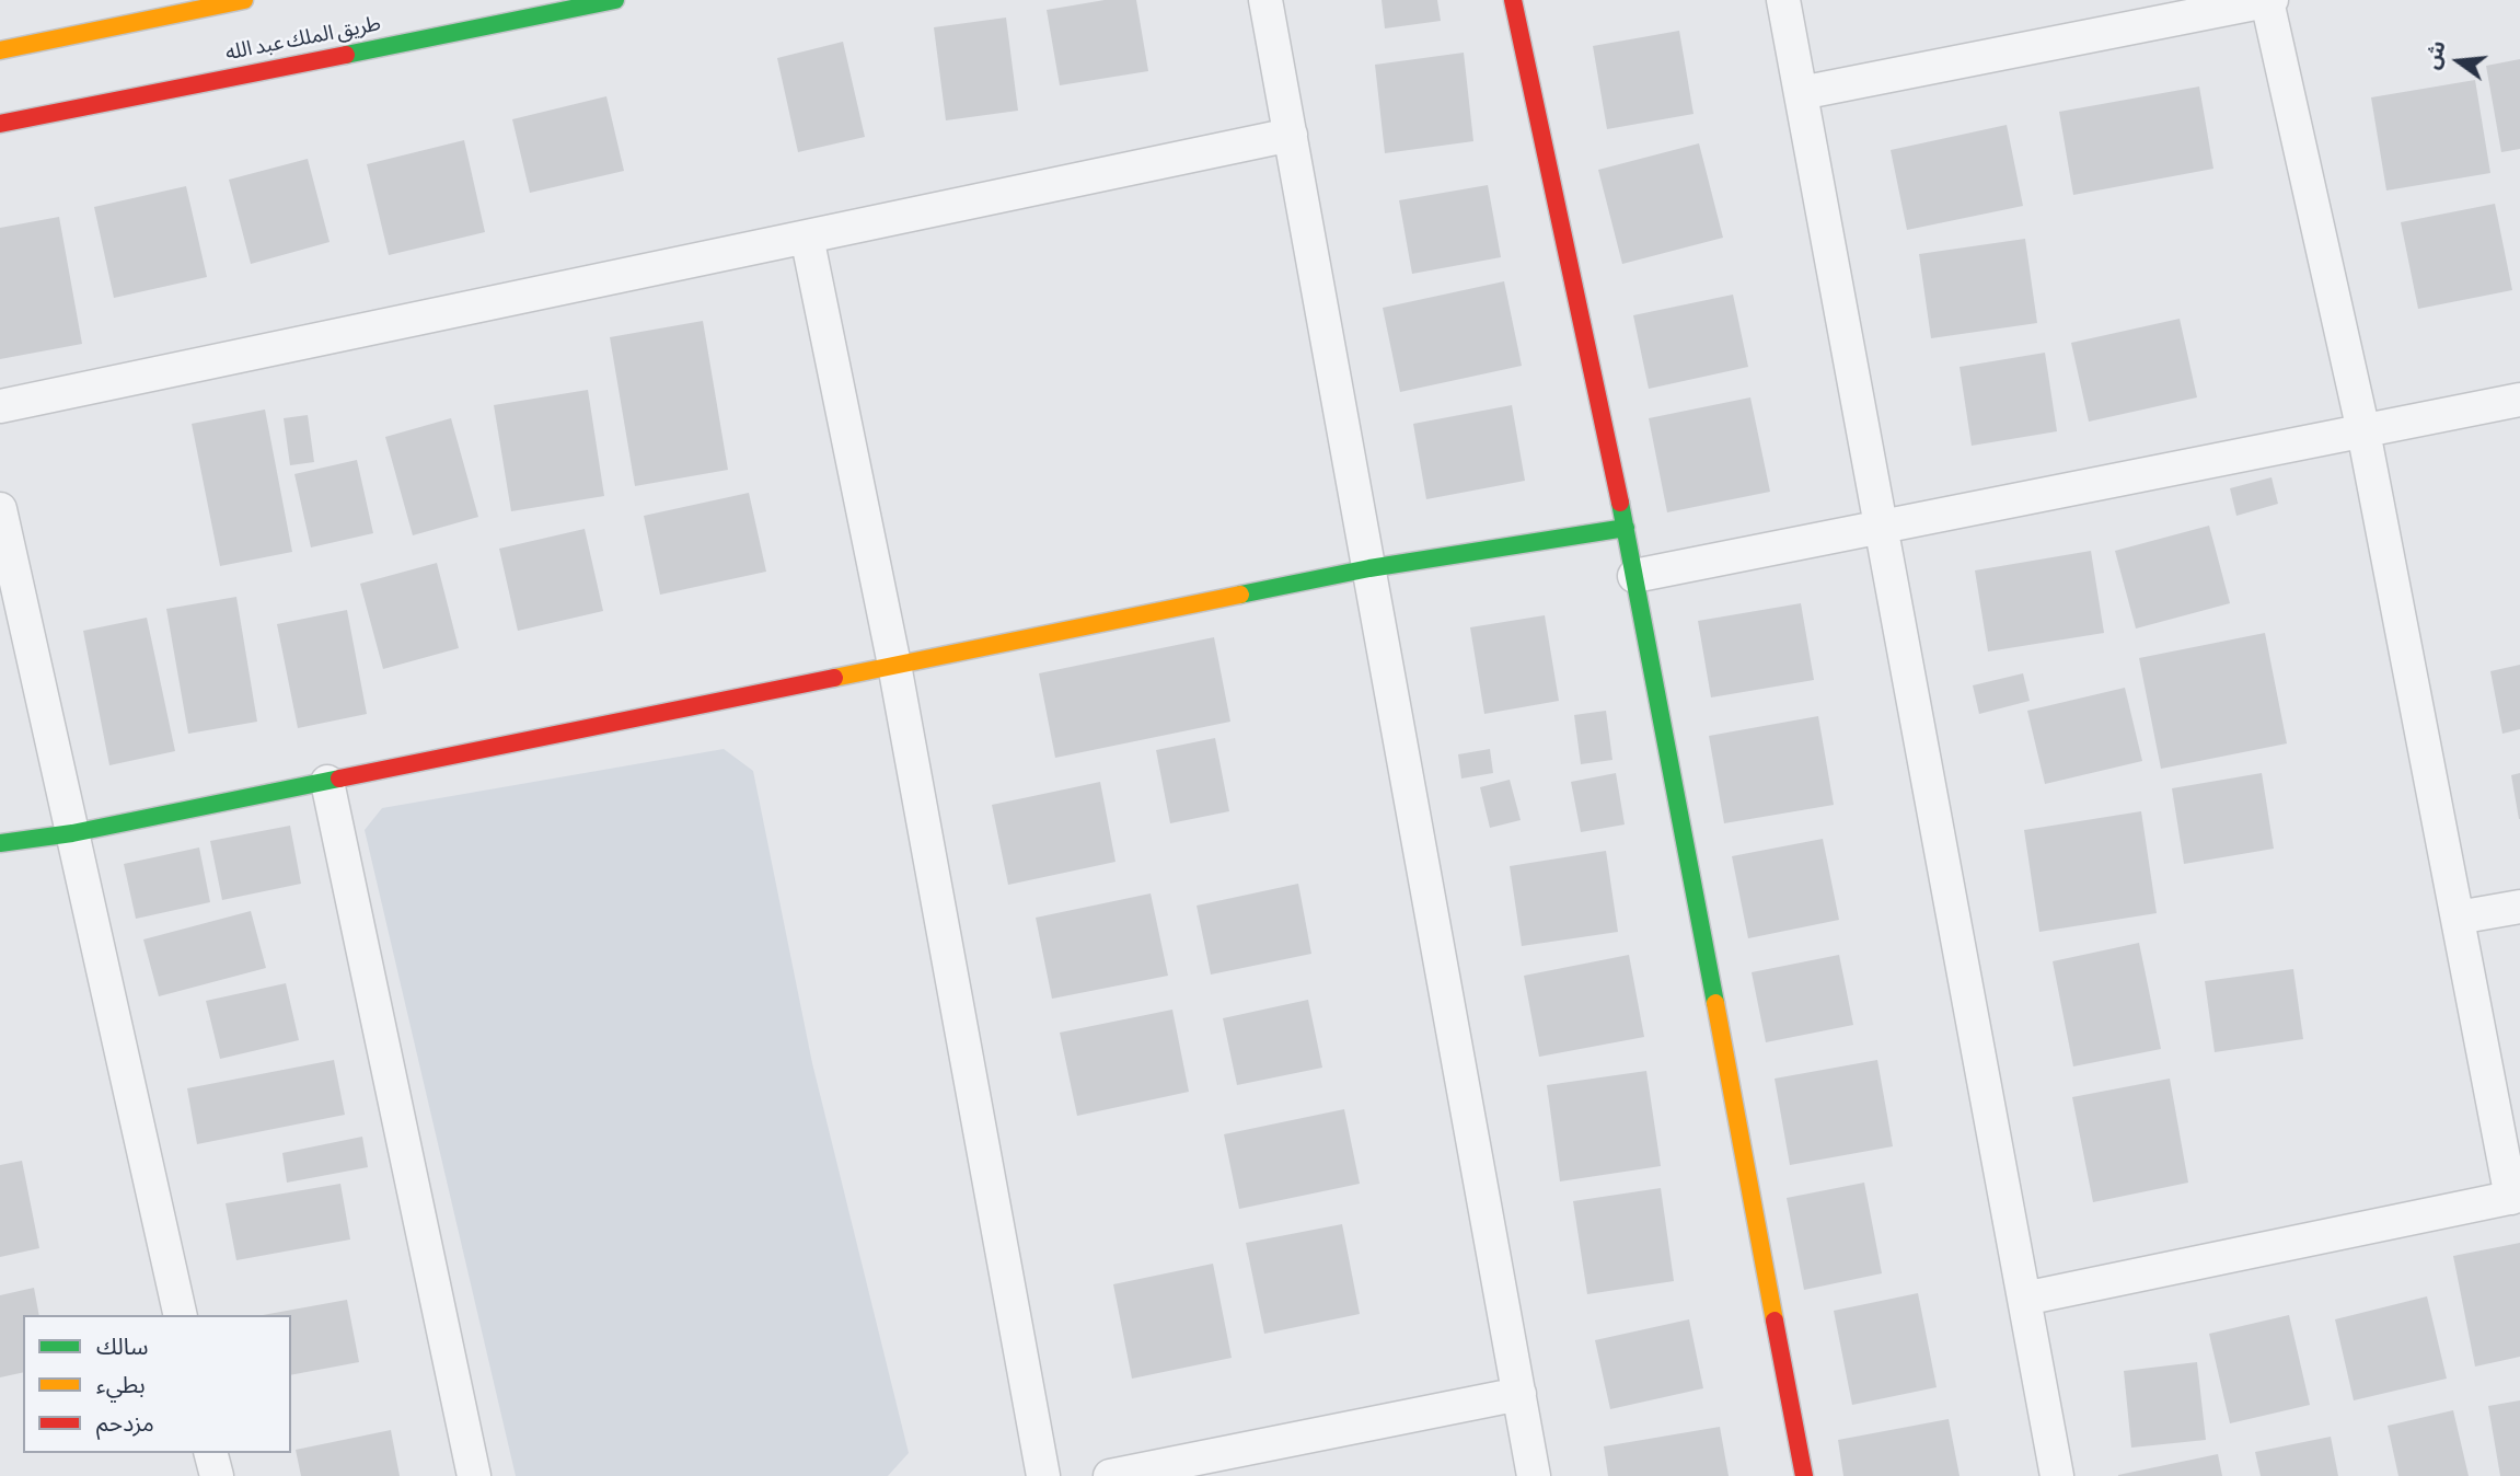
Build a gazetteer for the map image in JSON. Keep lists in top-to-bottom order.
{
  "streets": {
    "main road": ["طريق الملك عبد الله"]
  },
  "legend": ["سالك", "بطيء", "مزدحم"],
  "north": "left"
}
